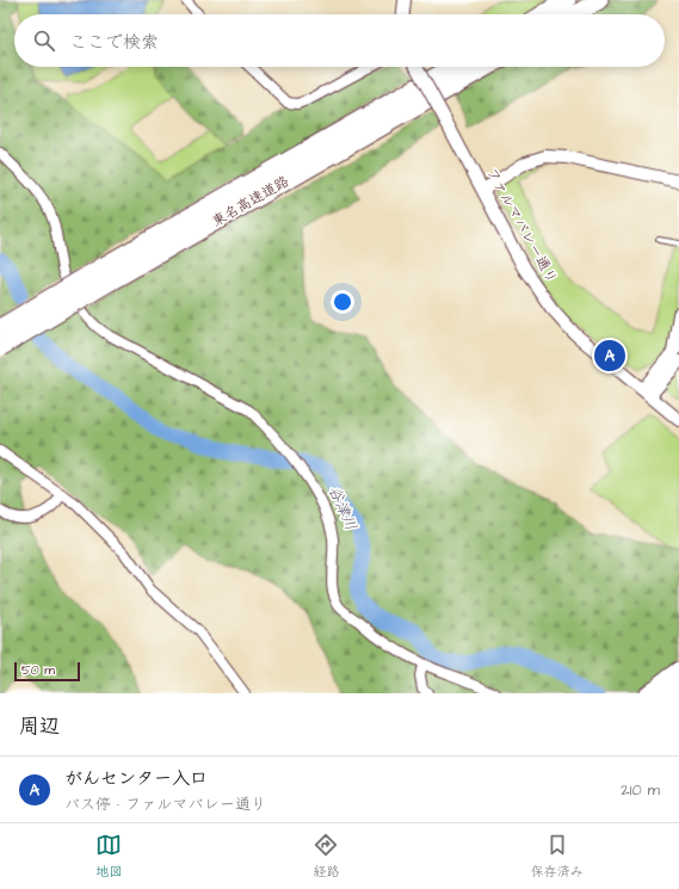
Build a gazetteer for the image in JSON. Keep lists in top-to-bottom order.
{
  "streets": {
    "highway": ["東名高速道路"],
    "street": ["ファルマバレー通り"]
  },
  "water": ["谷津川"],
  "scale_bar": "50 m",
  "page": {
    "search": "ここで検索",
    "pins": "A",
    "scale": "50 m",
    "heading": "周辺",
    "list": [
      {
        "mark": "A",
        "name": "がんセンター入口",
        "note": "バス停 · ファルマバレー通り",
        "value": "210 m"
      }
    ],
    "nav": ["地図", "経路", "保存済み"]
  }
}
